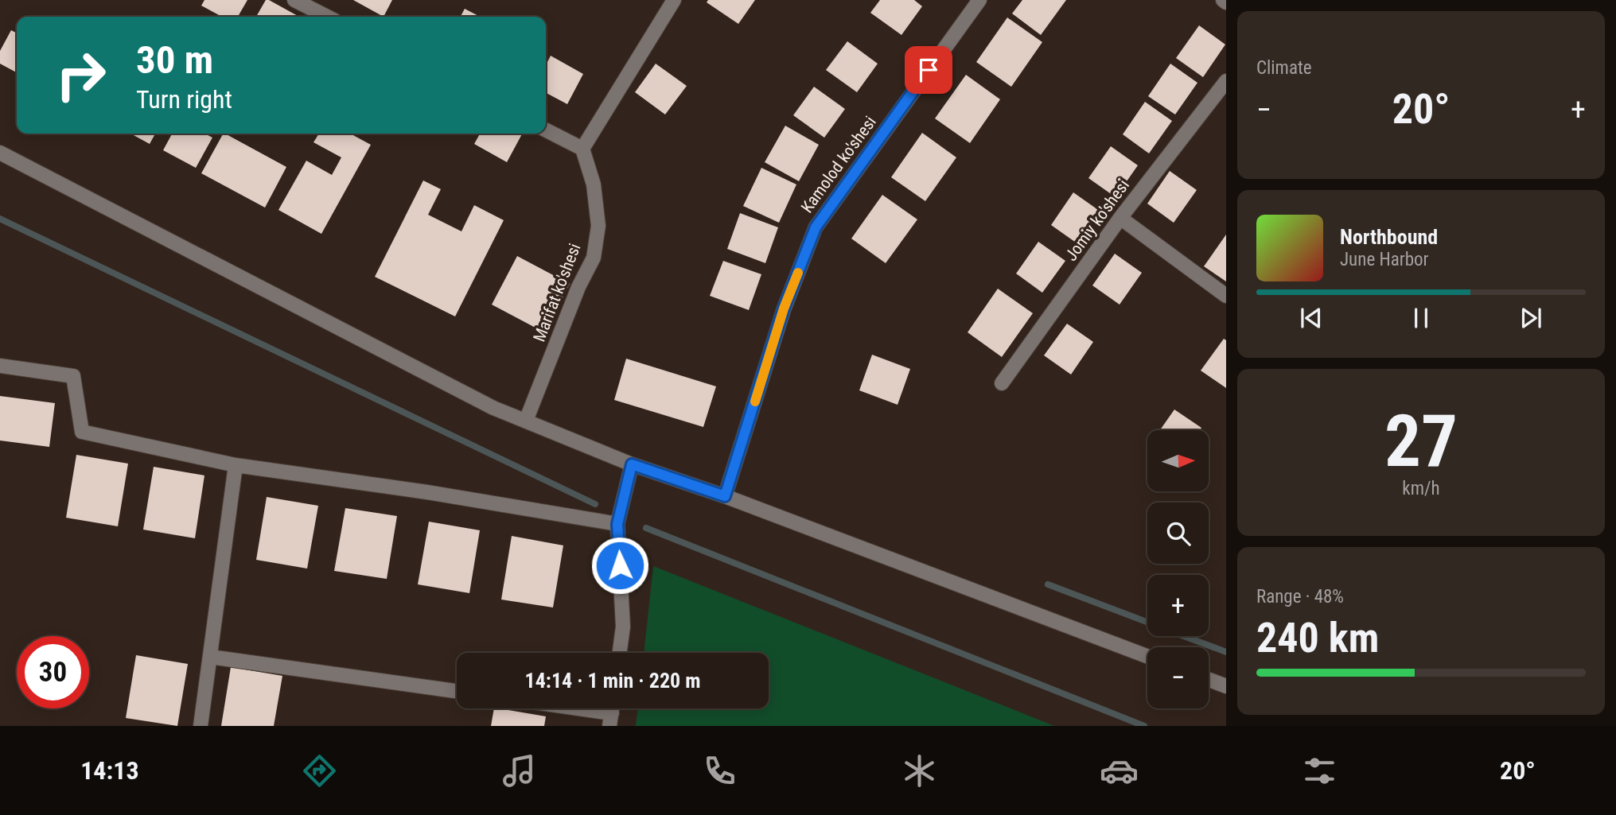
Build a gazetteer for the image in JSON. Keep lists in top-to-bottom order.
{
  "streets": {
    "street": ["Kamolod ko'shesi", "Jomiy ko'shesi", "Marifat ko'shesi"]
  },
  "north": "right",
  "page": {
    "tile": [
      "Climate",
      ["27", "km/h"],
      ["Range · 48%", "240 km"]
    ],
    "turn": ["30 m", "Turn right"],
    "heat": ["−", "20°", "+"],
    "song": ["Northbound", "June Harbor"],
    "map_buttons": ["+", "−"],
    "limit": "30",
    "trip": "14:14 · 1 min · 220 m",
    "tabs": ["14:13", "20°"]
  }
}
